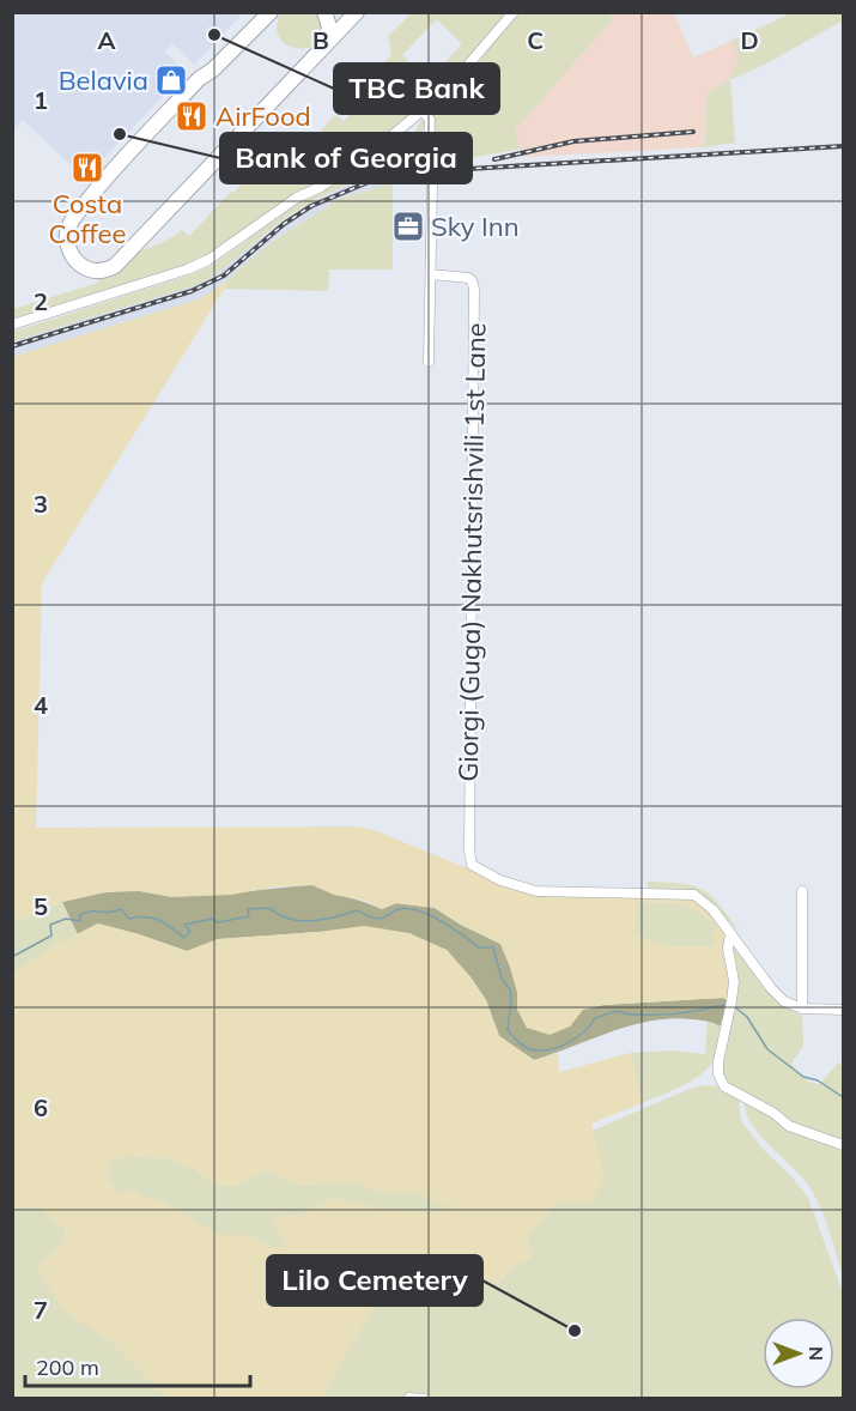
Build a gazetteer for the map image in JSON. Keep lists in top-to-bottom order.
{
  "streets": {
    "street": ["Giorgi (Guga) Nakhutsrishvili 1st Lane"]
  },
  "places": {
    "other": ["TBC Bank", "Bank of Georgia", "Lilo Cemetery"],
    "shop": ["Belavia"],
    "restaurant": ["AirFood", "Costa Coffee"],
    "office": ["Sky Inn"]
  },
  "scale_bar": "200 m",
  "north": "right",
  "grid": {
    "columns": [
      "A",
      "B",
      "C",
      "D"
    ],
    "rows": [
      "1",
      "2",
      "3",
      "4",
      "5",
      "6",
      "7"
    ]
  }
}
